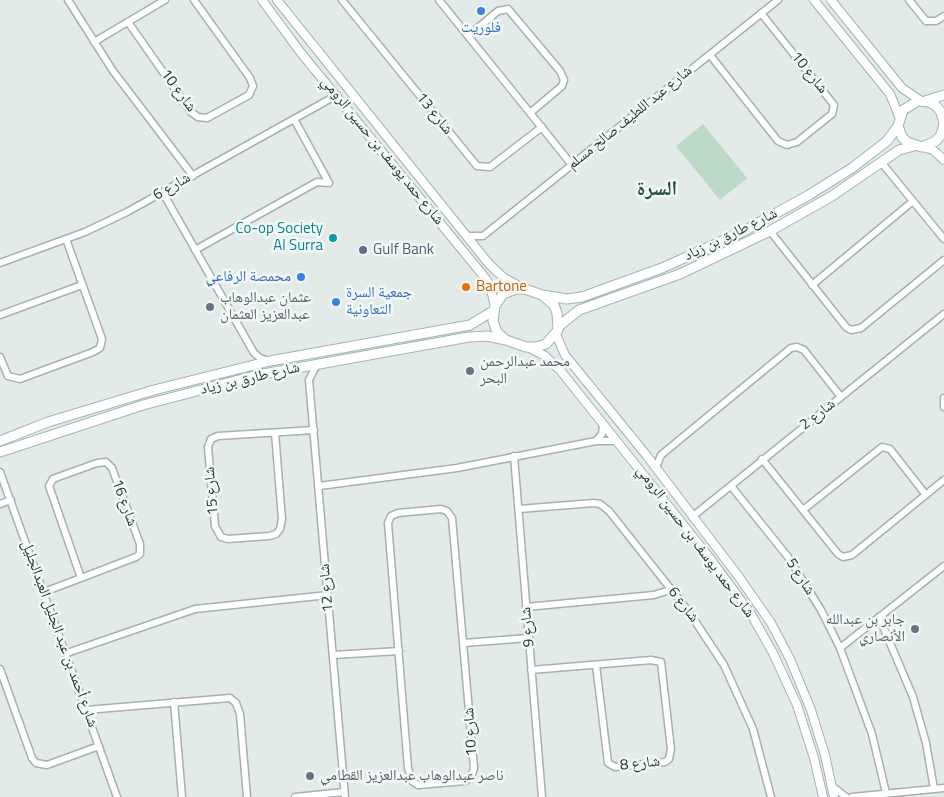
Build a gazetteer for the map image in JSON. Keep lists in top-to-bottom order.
{
  "streets": {
    "main road": ["شارع طارق بن زياد"],
    "street": [
      "شارع 10",
      "شارع 13",
      "شارع عبد اللطيف صالح مسلم",
      "شارع حمد يوسف بن حسين الرومي",
      "شارع 6",
      "شارع 2",
      "شارع 15",
      "شارع 16",
      "شارع 5",
      "شارع 12",
      "شارع 9",
      "شارع أحمد بن عبد الجليل العبدالجليل",
      "شارع 8"
    ]
  },
  "crossings": [
    ["شارع 10", "شارع عبد اللطيف صالح مسلم"],
    ["شارع حمد يوسف بن حسين الرومي", "شارع 6"],
    ["شارع حمد يوسف بن حسين الرومي", "شارع طارق بن زياد"],
    ["شارع حمد يوسف بن حسين الرومي", "شارع 2"],
    ["شارع 6", "شارع 9"],
    ["شارع 2", "شارع 5"],
    ["شارع 15", "شارع 12"],
    ["شارع 16", "شارع أحمد بن عبد الجليل العبدالجليل"],
    ["شارع 9", "شارع 8"]
  ],
  "districts": ["السرة"],
  "places": [
    "فلوريت",
    "Co-op Society Al Surra",
    "Gulf Bank",
    "محمصة الرفاعي",
    "Bartone",
    "جمعية السرة التعاونية",
    "عثمان عبدالوهاب عبدالعزيز العثمان",
    "محمد عبدالرحمن البحر",
    "جابر بن عبدالله الأنصاري",
    "ناصر عبدالوهاب عبدالعزيز القطامي"
  ]
}
